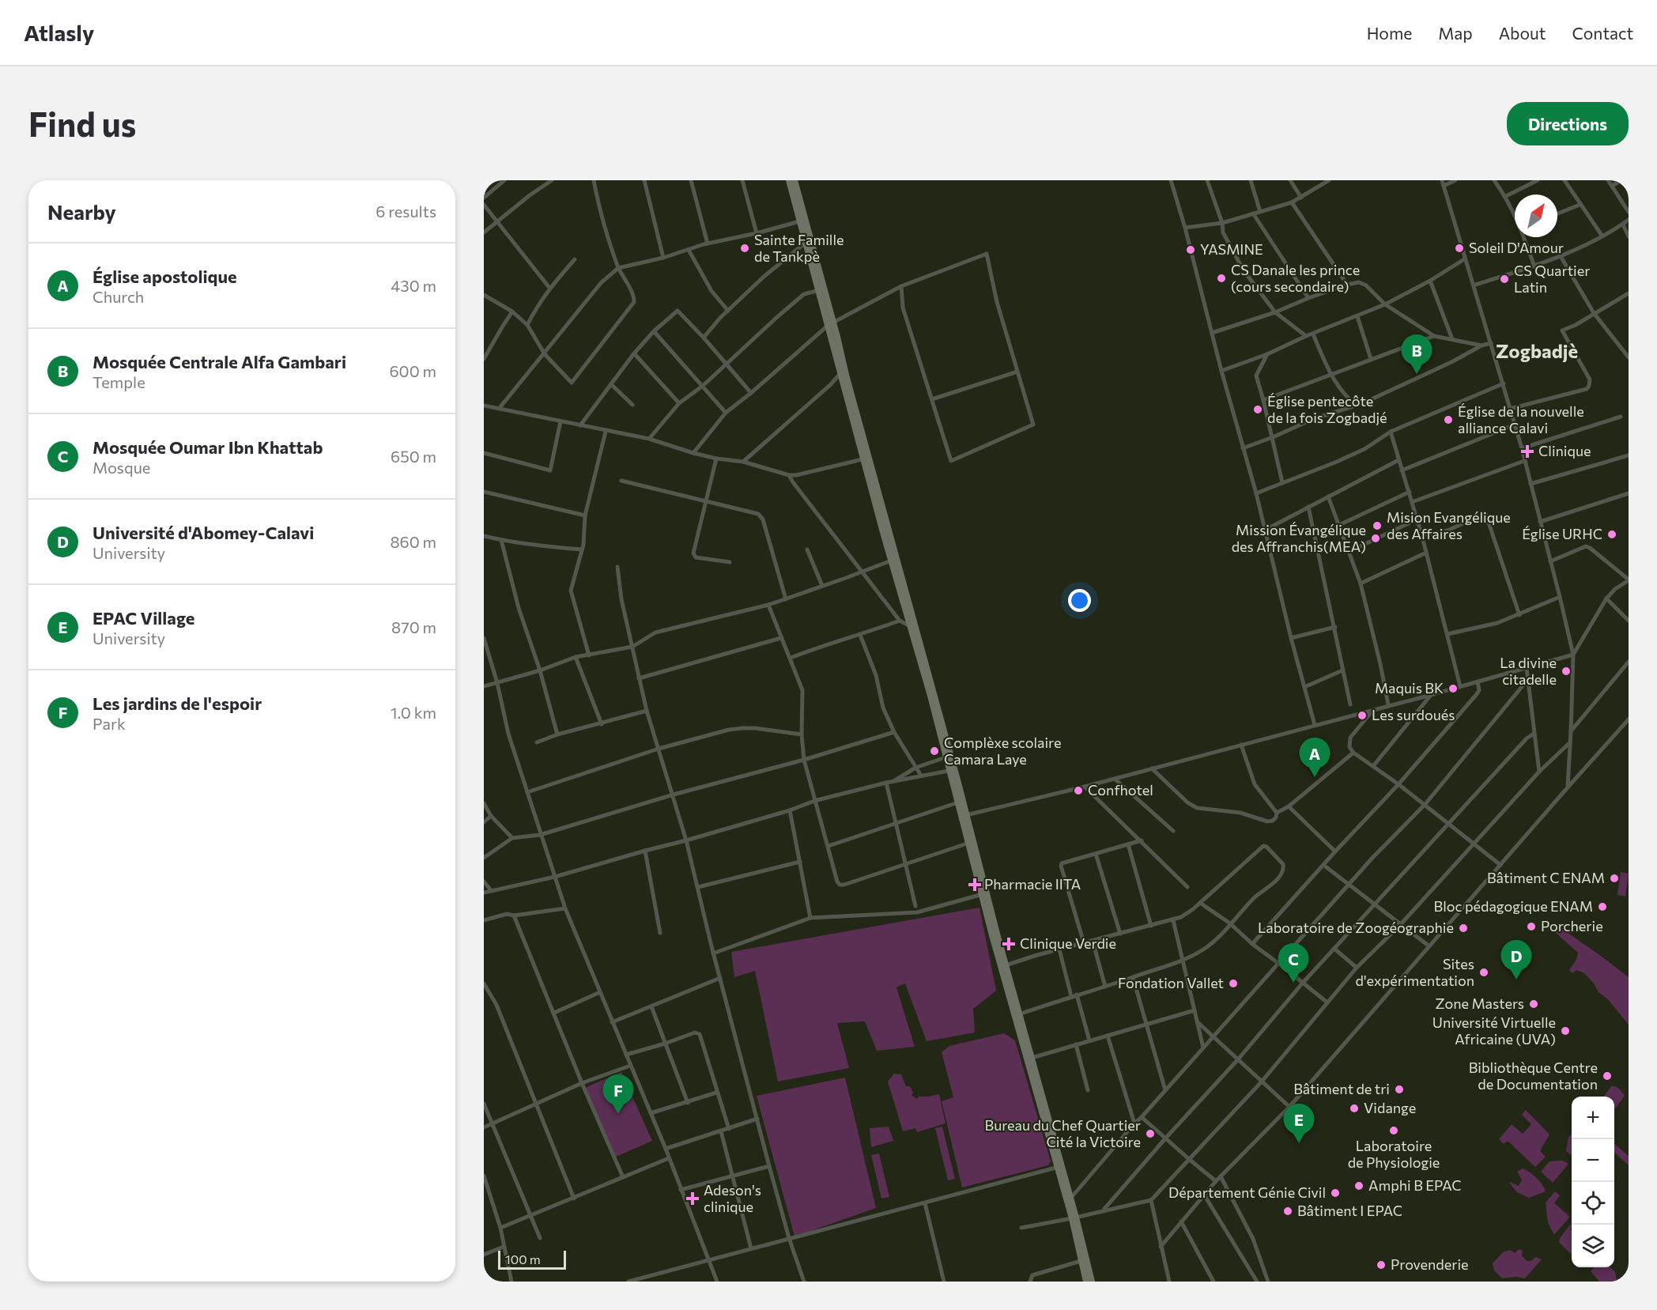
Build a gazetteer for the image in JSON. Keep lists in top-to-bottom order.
{
  "districts": ["Zogbadjè"],
  "places": {
    "other": [
      "Sainte Famille de Tankpè",
      "Soleil D'Amour",
      "YASMINE",
      "CS Danale les prince (cours secondaire)",
      "CS Quartier Latin",
      "Église pentecôte de la fois Zogbadjé",
      "Église de la nouvelle alliance Calavi",
      "Mision Evangélique des Affaires",
      "Église URHC",
      "Mission Évangélique des Affranchis(MEA)",
      "La divine citadelle",
      "Maquis BK",
      "Les surdoués",
      "Complèxe scolaire Camara Laye",
      "Confhotel",
      "Bâtiment C ENAM",
      "Bloc pédagogique ENAM",
      "Porcherie",
      "Laboratoire de Zoogéographie",
      "Sites d'expérimentation",
      "Fondation Vallet",
      "Zone Masters",
      "Université Virtuelle Africaine (UVA)",
      "Bibliothèque Centre de Documentation",
      "Bâtiment de tri",
      "Vidange",
      "Laboratoire de Physiologie",
      "Bureau du Chef Quartier Cité la Victoire",
      "Amphi B EPAC",
      "Département Génie Civil",
      "Bâtiment I EPAC",
      "Provenderie"
    ],
    "health": [
      "Clinique",
      "Pharmacie IITA",
      "Clinique Verdie",
      "Adeson's clinique"
    ]
  },
  "scale_bar": "100 m",
  "north": "top right",
  "page": {
    "header": "Atlasly",
    "nav": [
      "Home",
      "Map",
      "About",
      "Contact"
    ],
    "buttons": "Directions",
    "title": "Find us",
    "heading": ["Nearby", "6 results"],
    "list": [
      {
        "mark": "A",
        "name": "Église apostolique",
        "note": "Church",
        "value": "430 m"
      },
      {
        "mark": "B",
        "name": "Mosquée Centrale Alfa Gambari",
        "note": "Temple",
        "value": "600 m"
      },
      {
        "mark": "C",
        "name": "Mosquée Oumar Ibn Khattab",
        "note": "Mosque",
        "value": "650 m"
      },
      {
        "mark": "D",
        "name": "Université d'Abomey-Calavi",
        "note": "University",
        "value": "860 m"
      },
      {
        "mark": "E",
        "name": "EPAC Village",
        "note": "University",
        "value": "870 m"
      },
      {
        "mark": "F",
        "name": "Les jardins de l'espoir",
        "note": "Park",
        "value": "1.0 km"
      }
    ],
    "pins": [
      "B",
      "A",
      "D",
      "C",
      "F",
      "E"
    ],
    "map_buttons": ["+", "−"],
    "scale": "100 m"
  }
}
